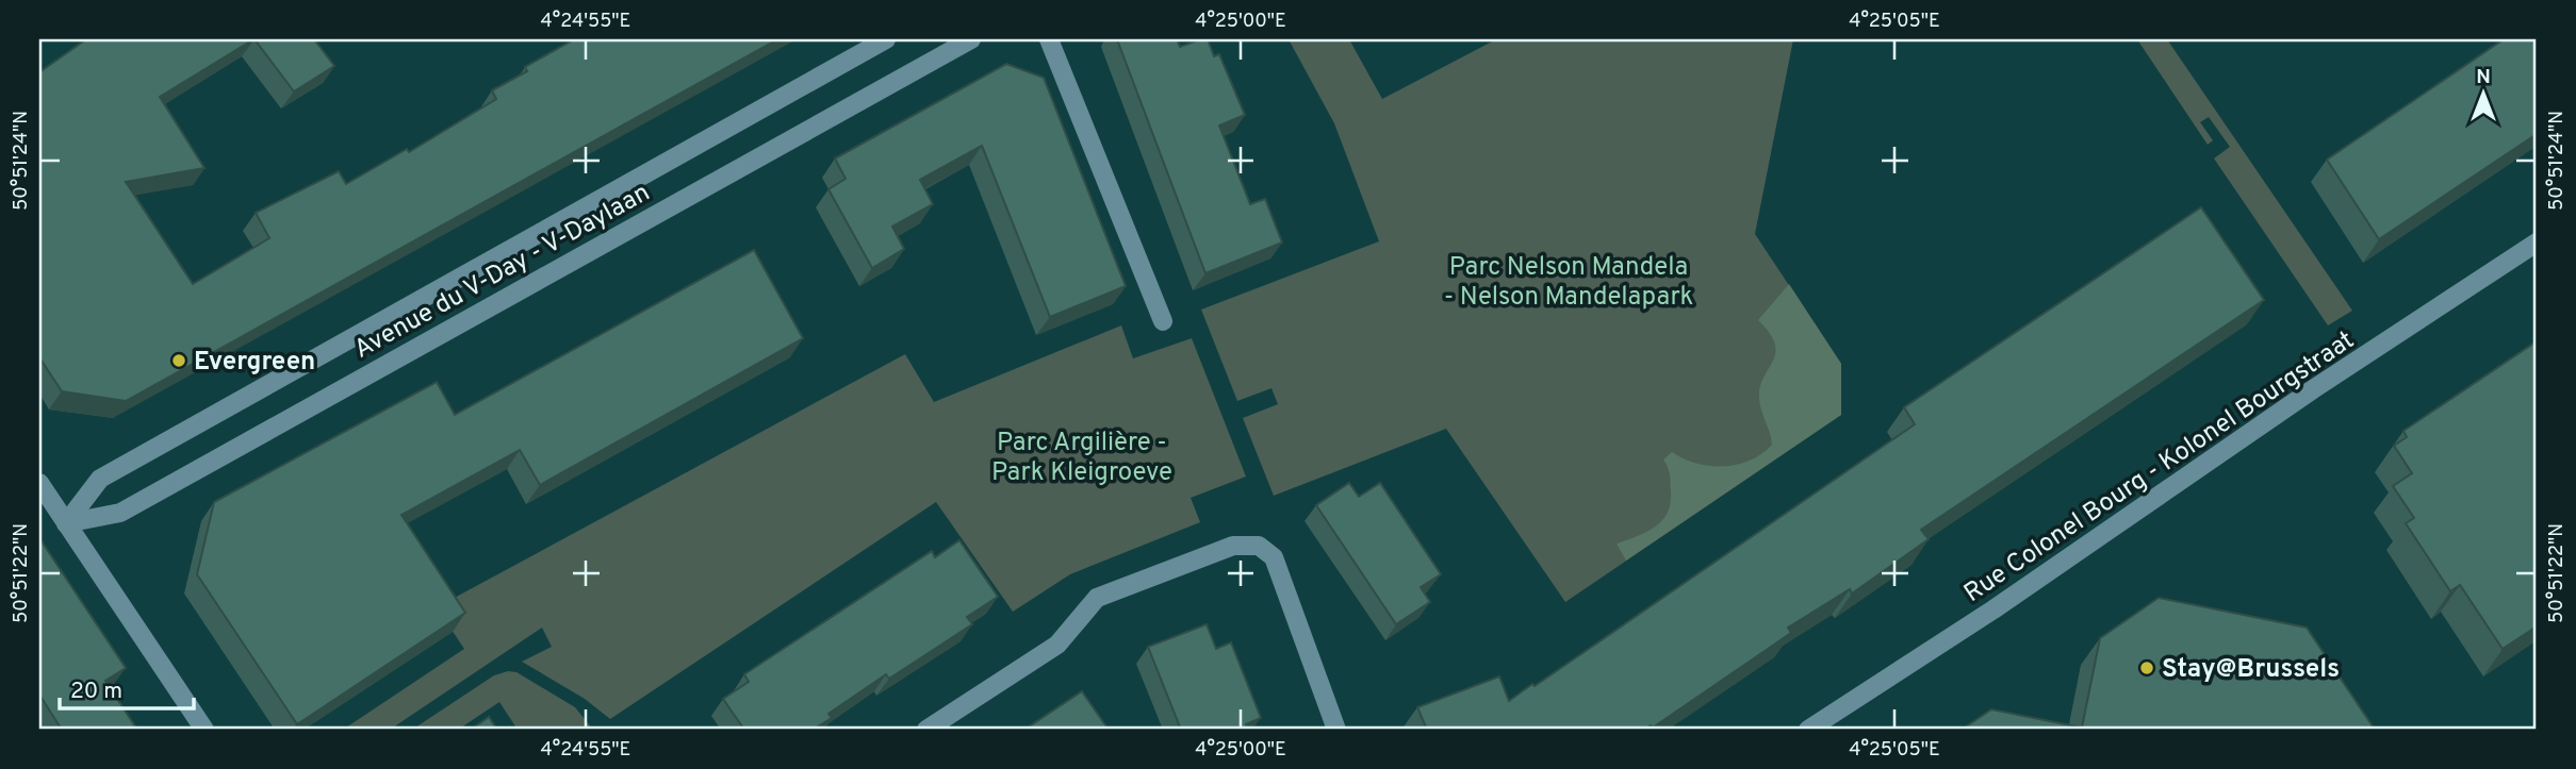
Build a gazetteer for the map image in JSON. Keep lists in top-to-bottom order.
{
  "streets": {
    "street": ["Avenue du V-Day - V-Daylaan", "Rue Colonel Bourg - Kolonel Bourgstraat"]
  },
  "parks": ["Parc Nelson Mandela - Nelson Mandelapark", "Parc Argilière - Park Kleigroeve"],
  "places": ["Evergreen", "Stay@Brussels"],
  "scale_bar": "20 m",
  "north": "top",
  "coordinates": [
    "4°24'55\"E",
    "4°25'00\"E",
    "4°25'05\"E",
    "50°51'24\"N",
    "50°51'22\"N"
  ]
}
